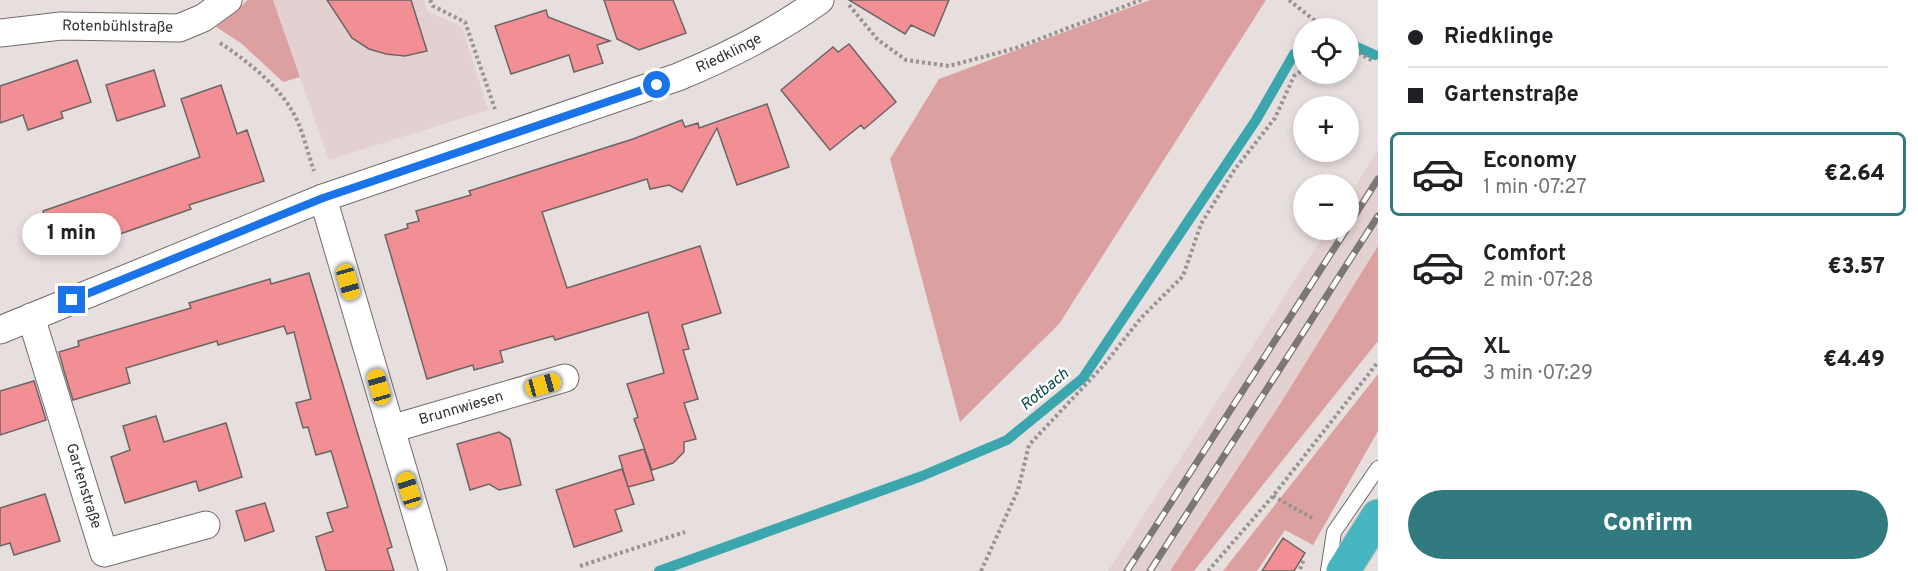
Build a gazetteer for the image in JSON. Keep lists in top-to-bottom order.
{
  "streets": {
    "street": [
      "Rotenbühlstraße",
      "Riedklinge",
      "Brunnwiesen",
      "Gartenstraße"
    ]
  },
  "water": ["Rotbach"],
  "page": {
    "banner": ["Riedklinge", "Gartenstraße"],
    "map_buttons": ["+", "−"],
    "list": [
      {
        "name": "Economy",
        "note": "1 min · 07:27",
        "value": "€2.64"
      },
      {
        "name": "Comfort",
        "note": "2 min · 07:28",
        "value": "€3.57"
      },
      {
        "name": "XL",
        "note": "3 min · 07:29",
        "value": "€4.49"
      }
    ],
    "bubble": "1 min",
    "buttons": "Confirm"
  }
}
